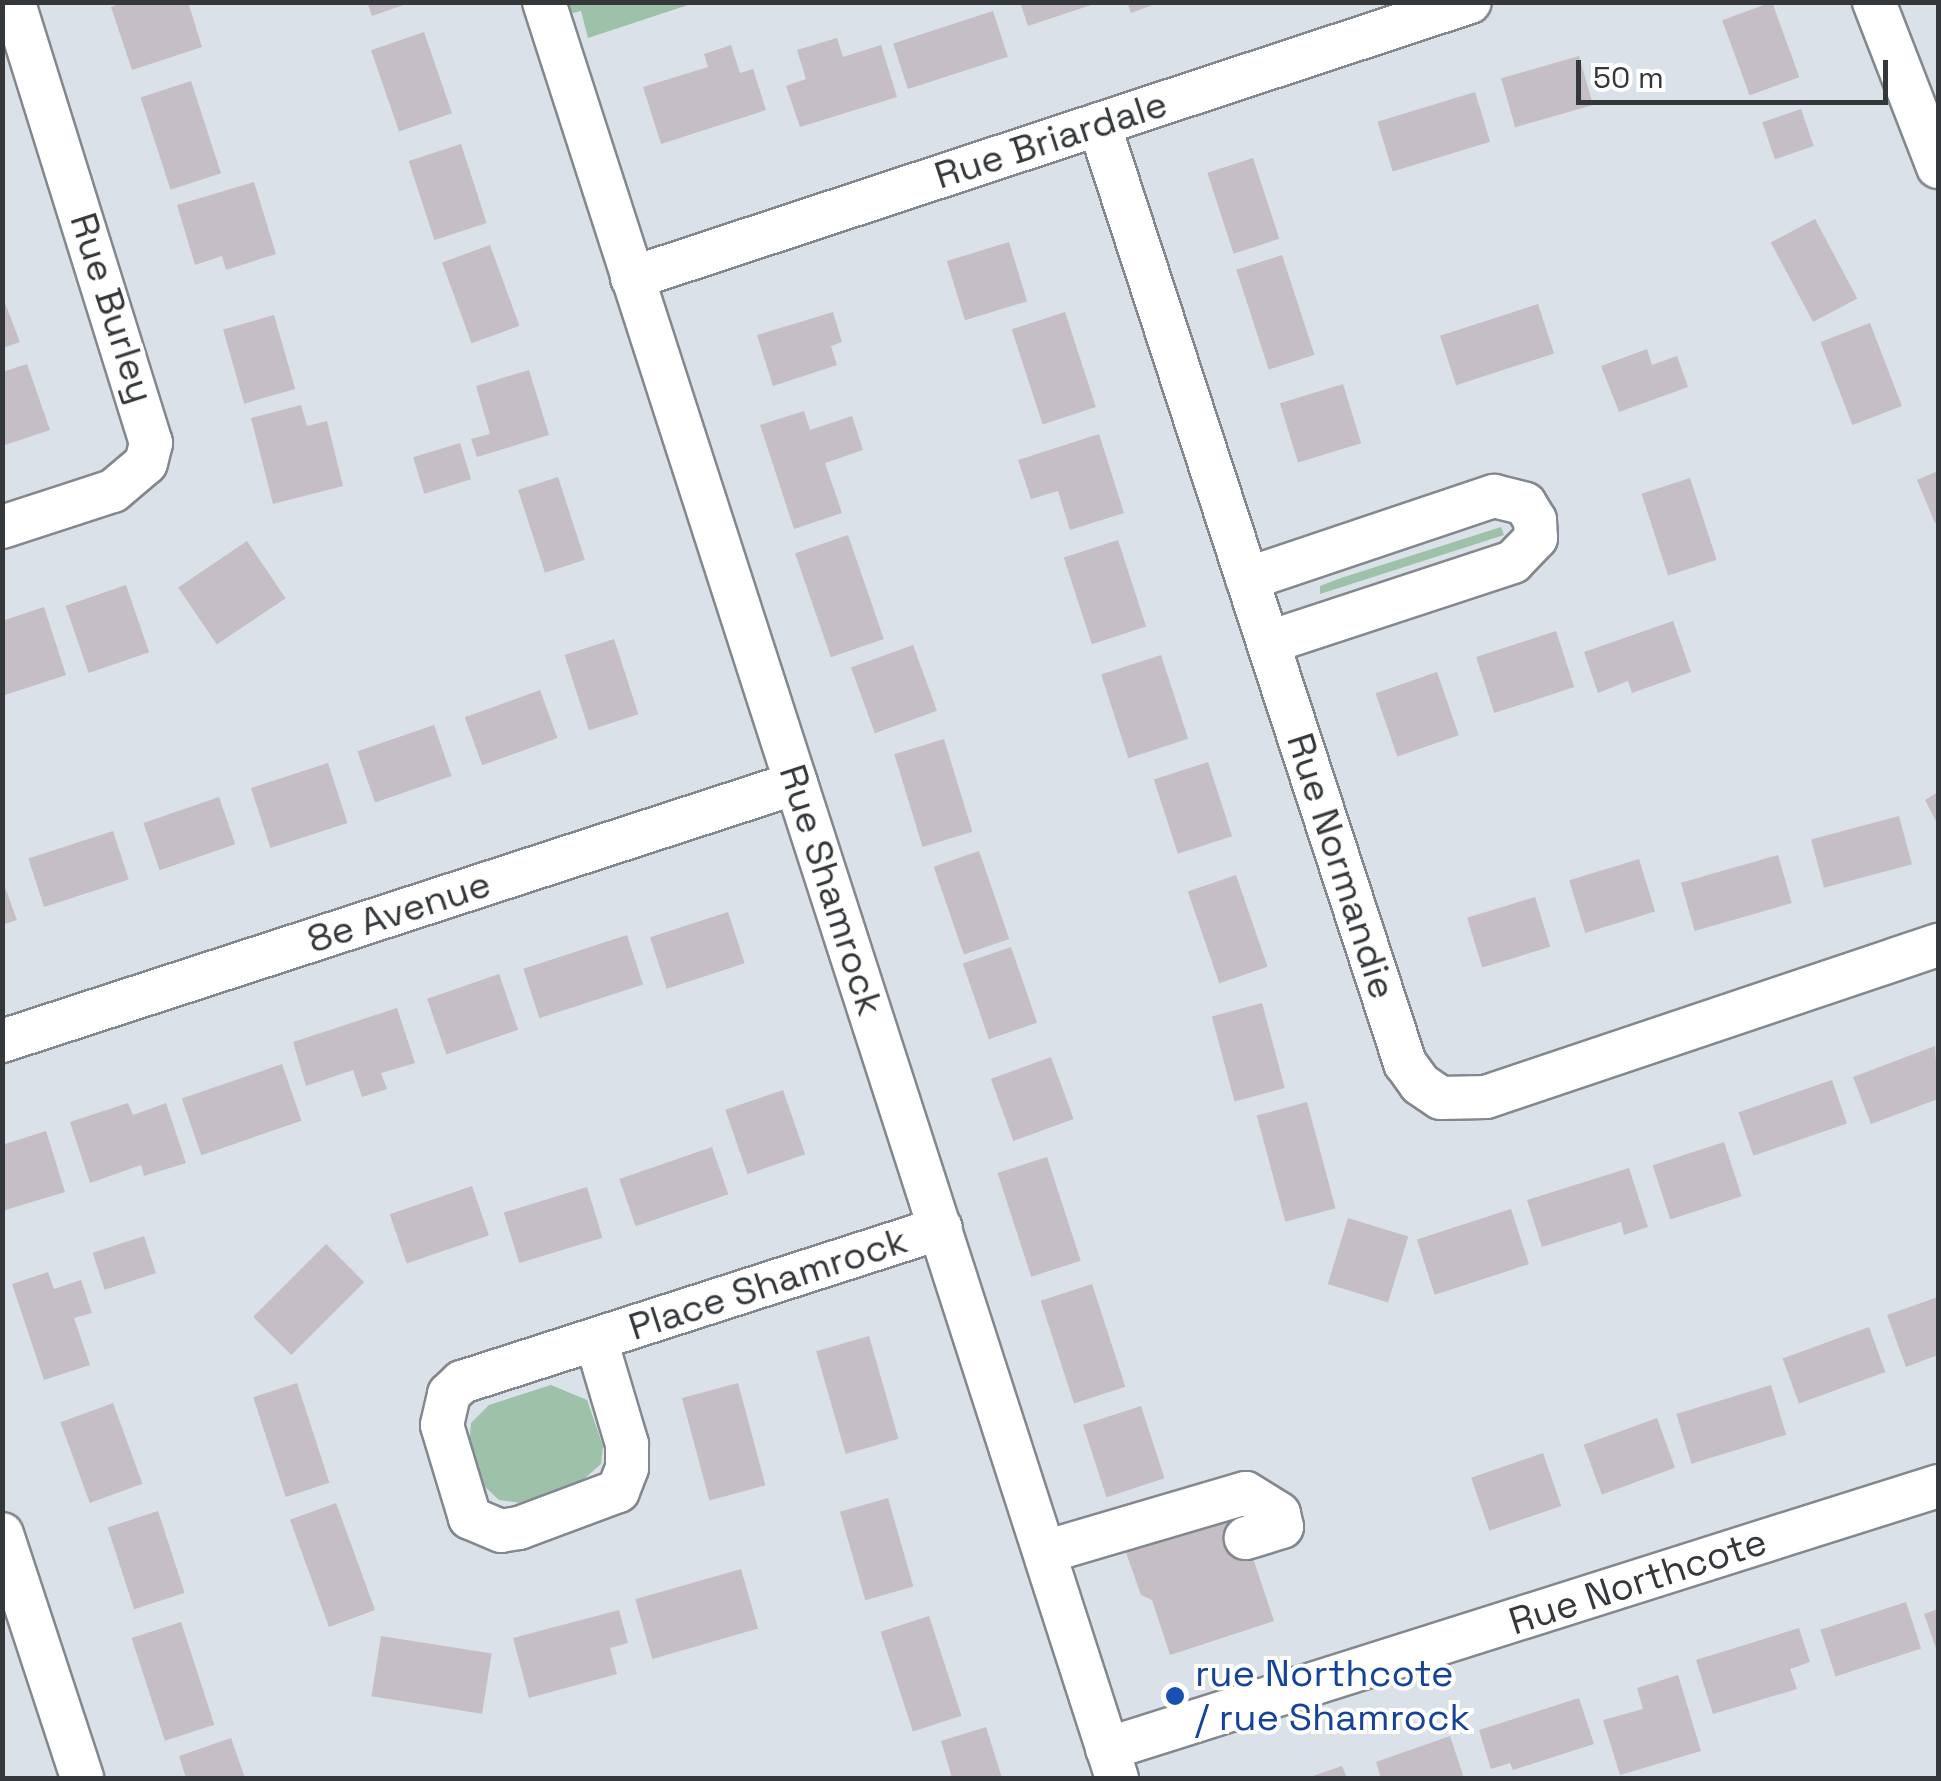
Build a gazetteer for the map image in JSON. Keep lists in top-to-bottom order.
{
  "streets": {
    "street": [
      "Rue Briardale",
      "Rue Burley",
      "Rue Normandie",
      "Rue Shamrock",
      "8e Avenue",
      "Place Shamrock",
      "Rue Northcote"
    ]
  },
  "crossings": [
    ["Rue Briardale", "Rue Normandie"],
    ["Rue Briardale", "Rue Shamrock"],
    ["Rue Shamrock", "8e Avenue"],
    ["Rue Shamrock", "Place Shamrock"],
    ["Rue Shamrock", "Rue Northcote"]
  ],
  "places": ["rue Northcote / rue Shamrock"],
  "scale_bar": "50 m"
}
